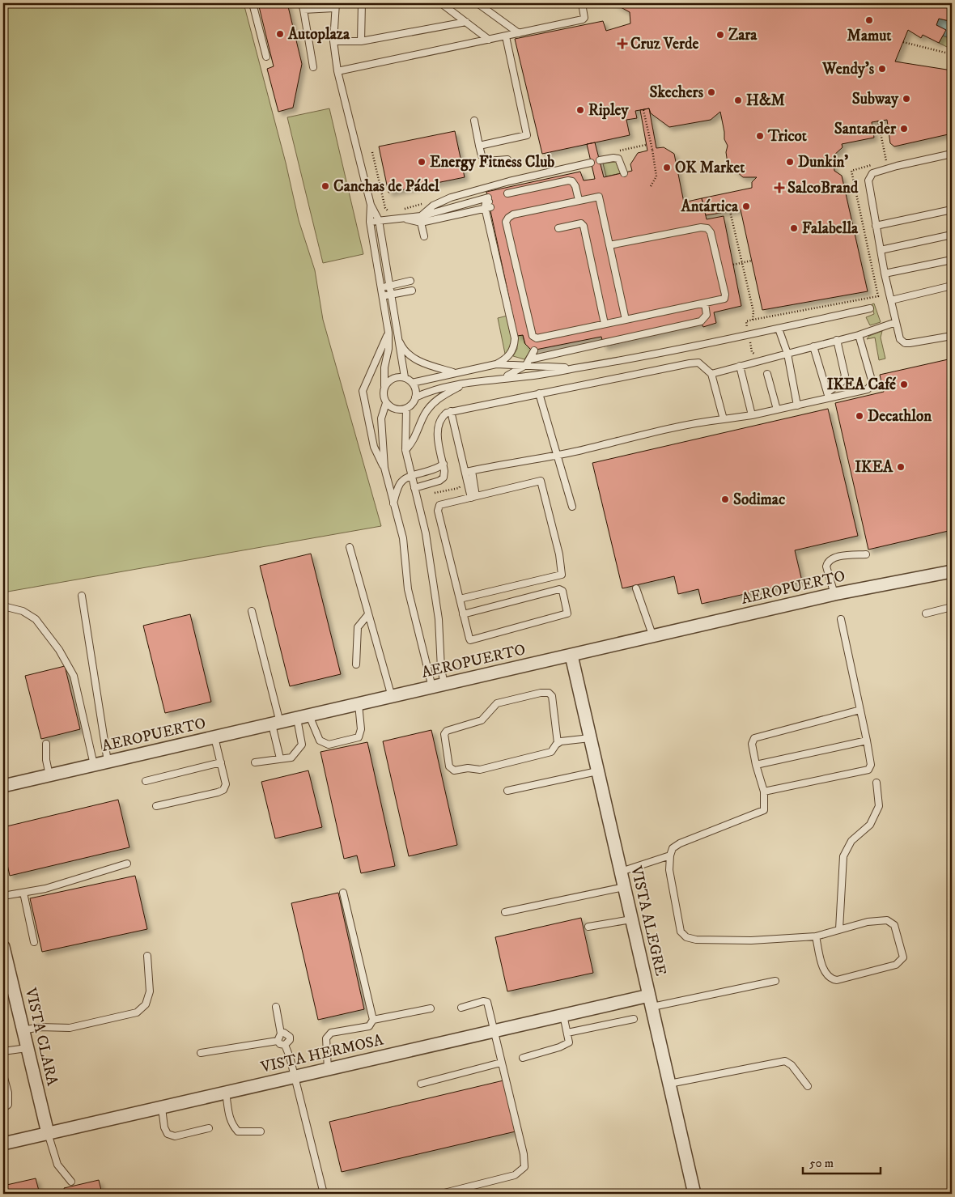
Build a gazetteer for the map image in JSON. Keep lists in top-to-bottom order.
{
  "streets": {
    "street": [
      "AEROPUERTO",
      "VISTA ALEGRE",
      "VISTA CLARA",
      "VISTA HERMOSA"
    ]
  },
  "crossings": [
    ["AEROPUERTO", "VISTA ALEGRE"],
    ["VISTA ALEGRE", "VISTA HERMOSA"],
    ["VISTA CLARA", "VISTA HERMOSA"]
  ],
  "places": {
    "other": [
      "Mamut",
      "Autoplaza",
      "Zara",
      "Wendy's",
      "Skechers",
      "Subway",
      "H&M",
      "Ripley",
      "Santander",
      "Tricot",
      "Energy Fitness Club",
      "Dunkin'",
      "OK Market",
      "Canchas de Pádel",
      "Antártica",
      "Falabella",
      "IKEA Café",
      "Decathlon",
      "IKEA",
      "Sodimac"
    ],
    "health": ["Cruz Verde", "SalcoBrand"]
  },
  "scale_bar": "50 m"
}
